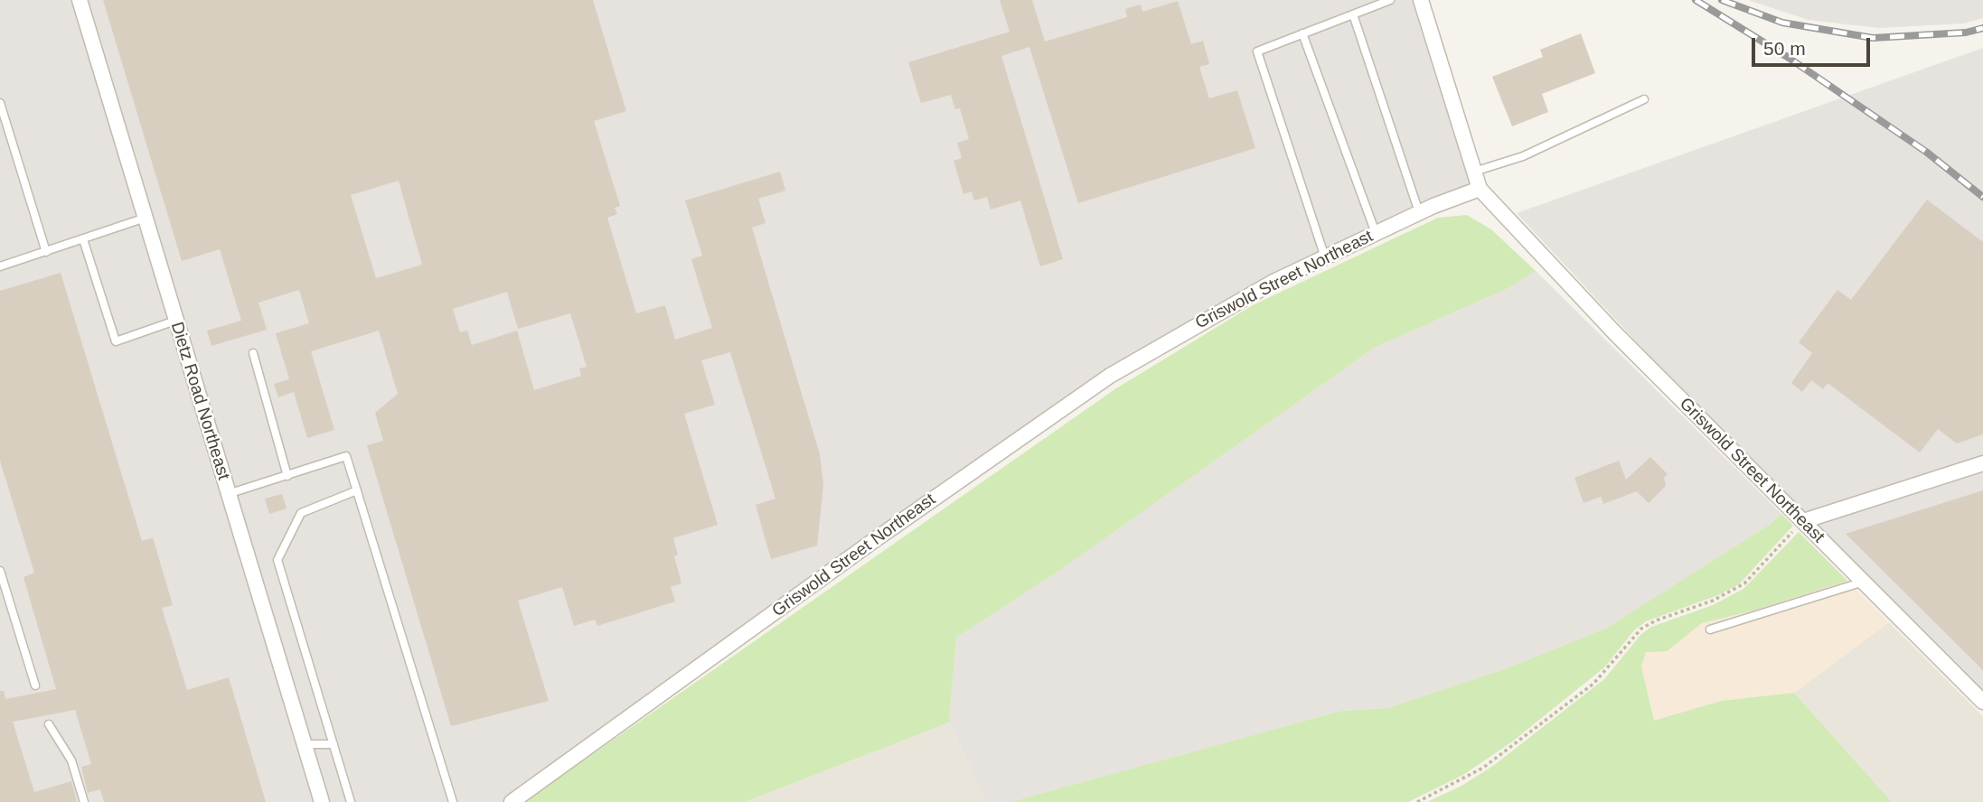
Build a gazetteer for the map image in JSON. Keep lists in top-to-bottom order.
{
  "streets": {
    "street": ["Griswold Street Northeast", "Dietz Road Northeast"]
  },
  "scale_bar": "50 m"
}
